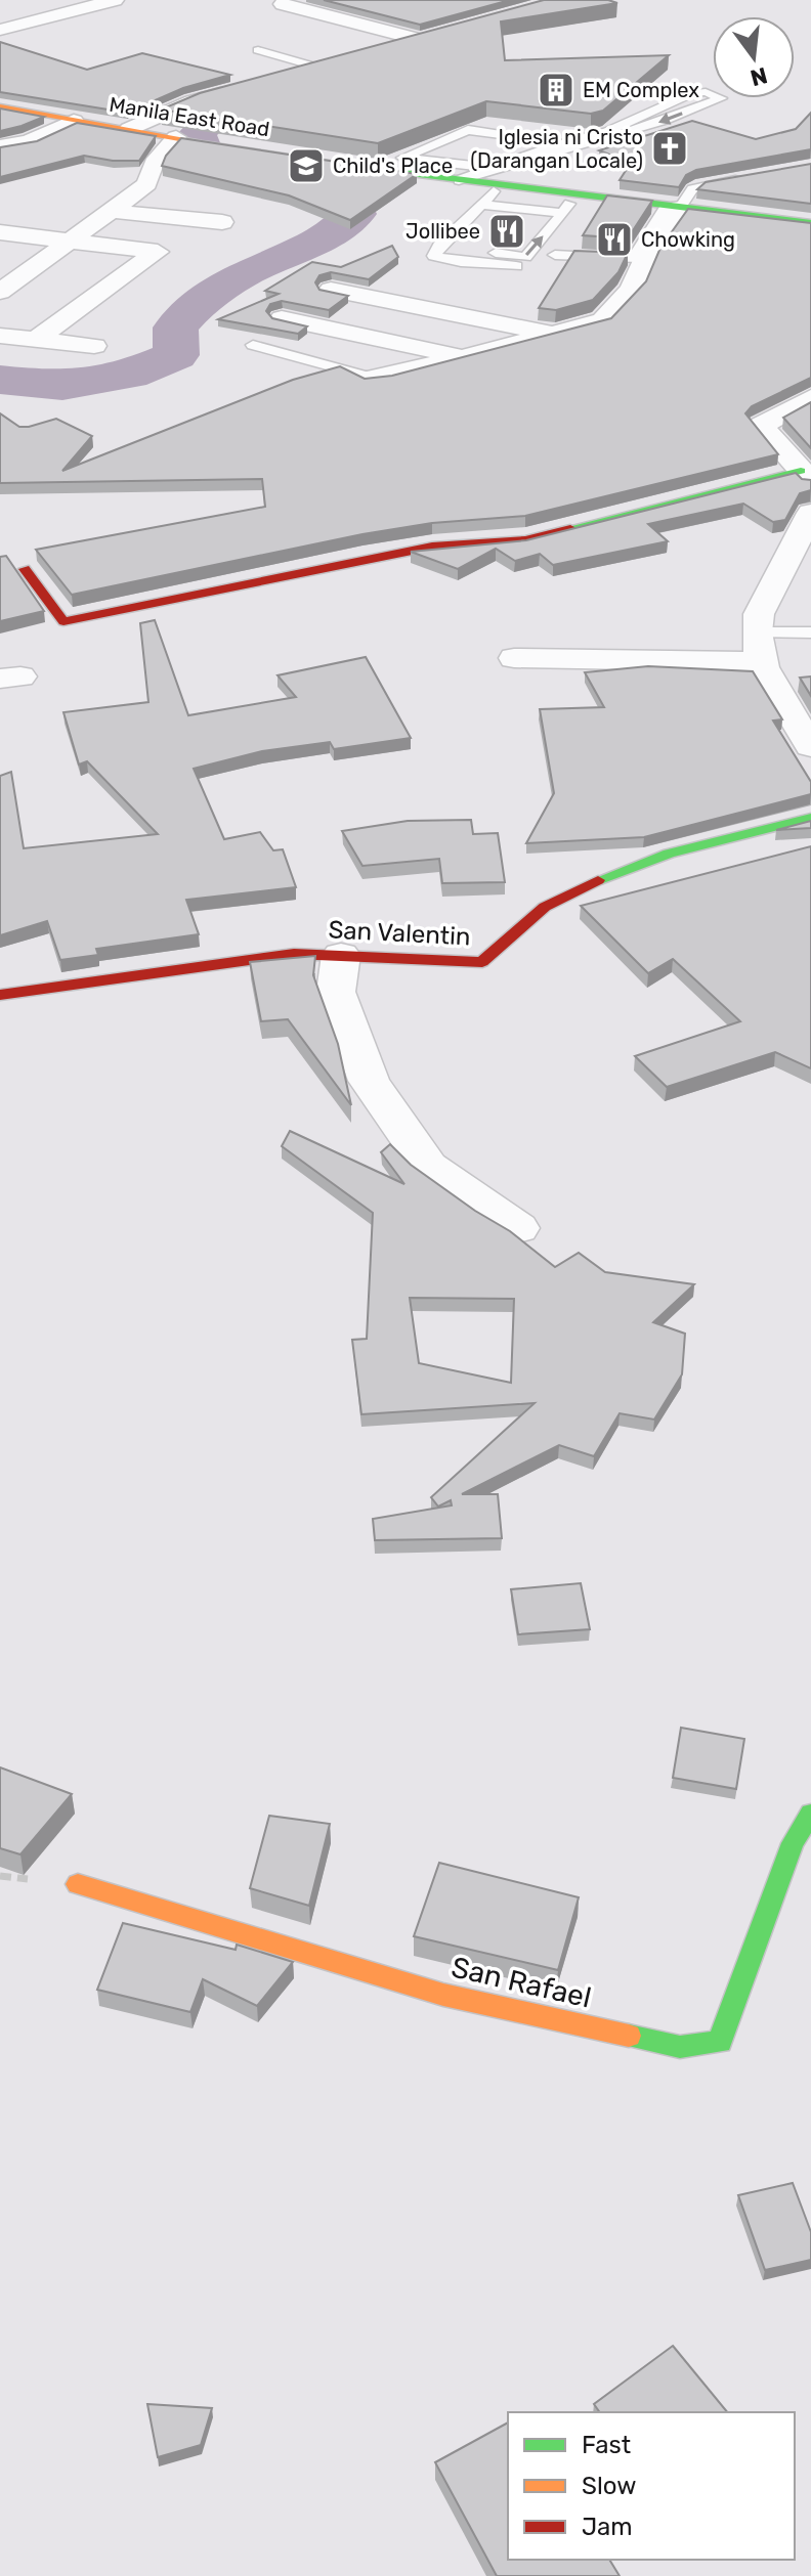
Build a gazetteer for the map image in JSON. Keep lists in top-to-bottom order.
{
  "streets": {
    "street": ["Manila East Road", "San Valentin", "San Rafael"]
  },
  "places": {
    "building": ["EM Complex"],
    "church": ["Iglesia ni Cristo (Darangan Locale)"],
    "school or university": ["Child's Place"],
    "restaurant": ["Jollibee", "Chowking"]
  },
  "legend": ["Fast", "Slow", "Jam"],
  "north": "bottom"
}
